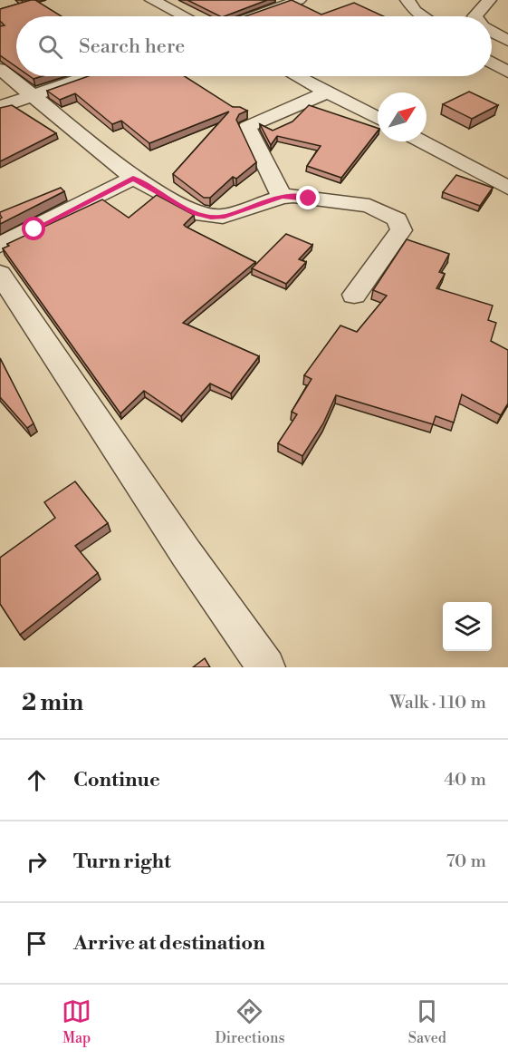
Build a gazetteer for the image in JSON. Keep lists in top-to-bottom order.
{
  "north": "top right",
  "page": {
    "search": "Search here",
    "heading": ["2 min", "Walk · 110 m"],
    "list": [
      ["Continue", "40 m"],
      ["Turn right", "70 m"],
      "Arrive at destination"
    ],
    "nav": ["Map", "Directions", "Saved"]
  }
}
